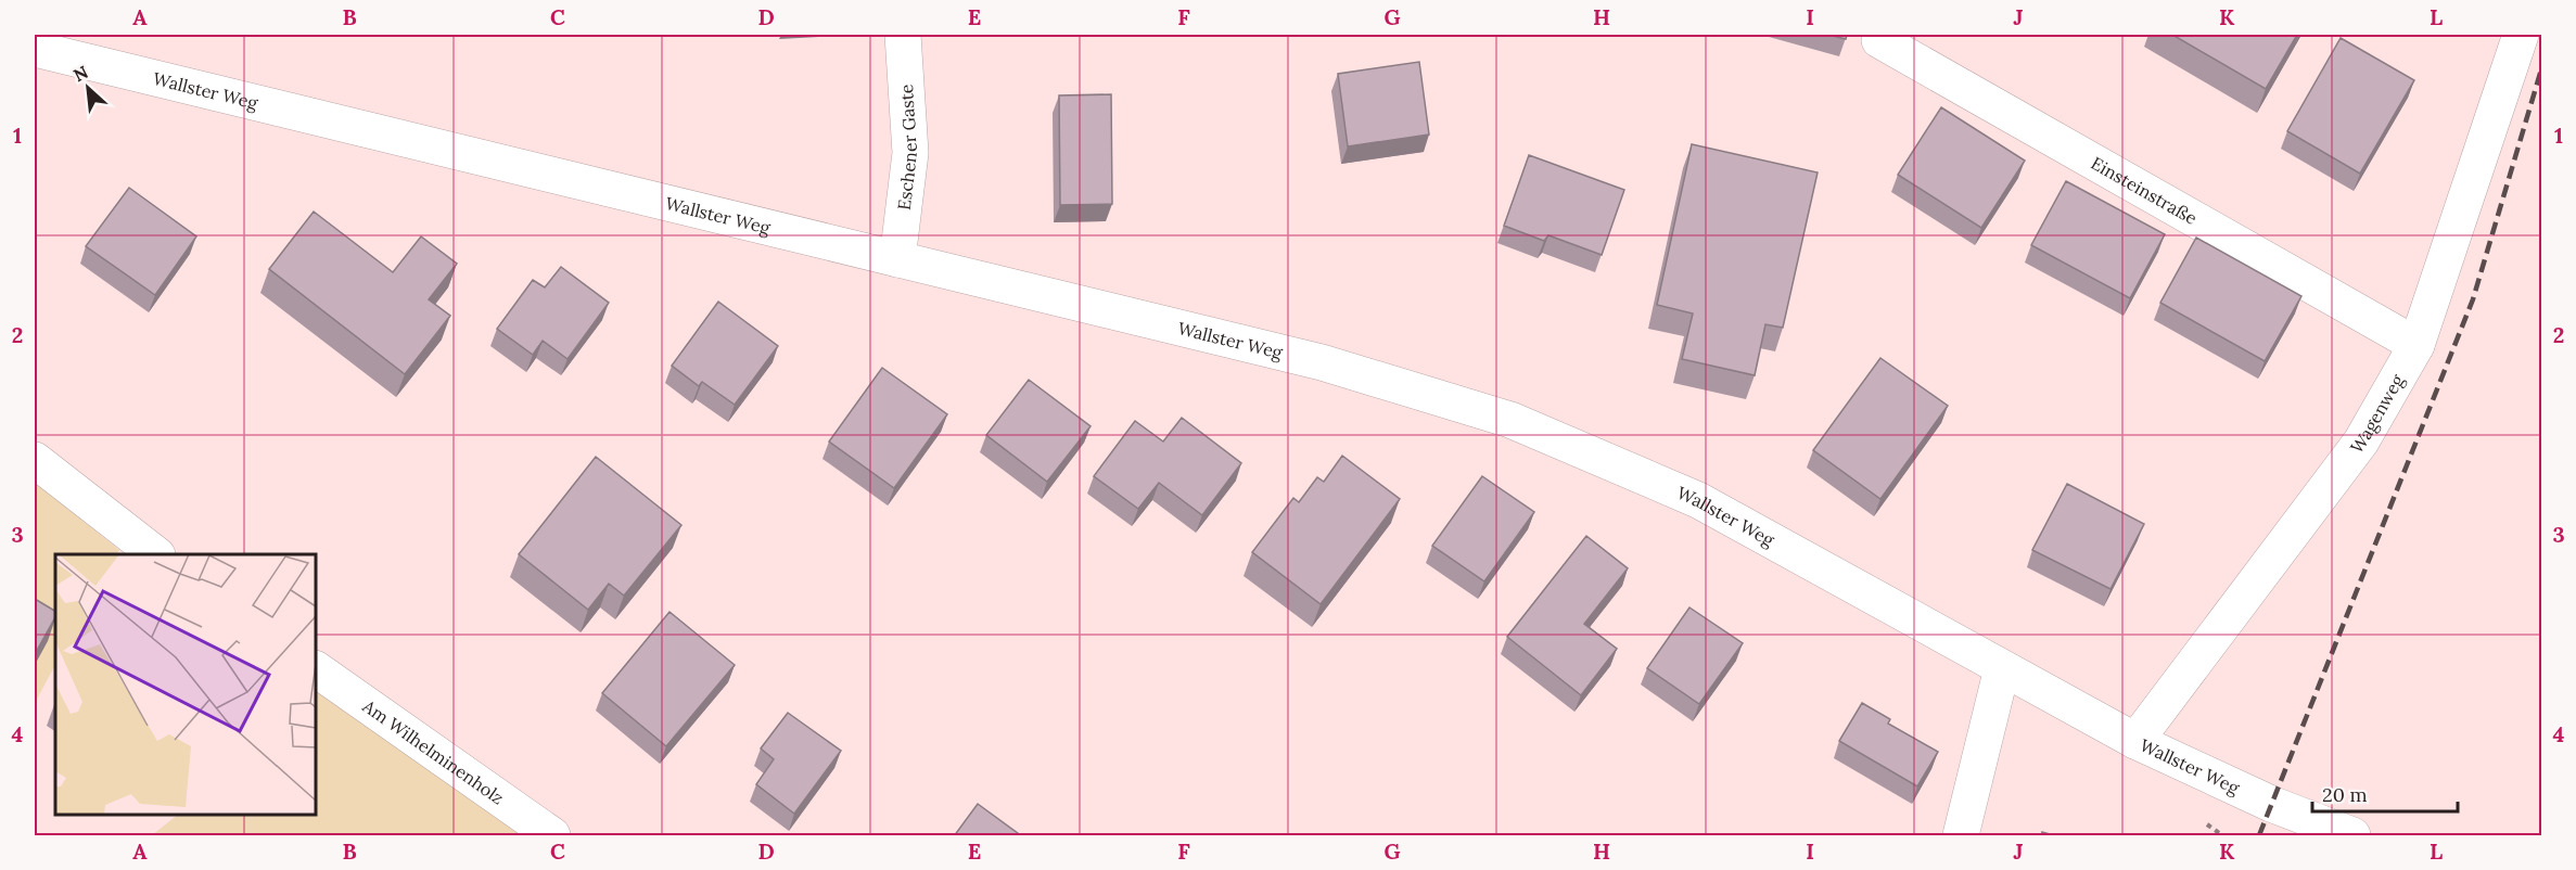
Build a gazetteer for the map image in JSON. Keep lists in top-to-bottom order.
{
  "streets": {
    "street": [
      "Wallster Weg",
      "Eschener Gaste",
      "Einsteinstraße",
      "Wagenweg",
      "Am Wilhelminenholz"
    ]
  },
  "crossings": [
    ["Wallster Weg", "Eschener Gaste"],
    ["Wallster Weg", "Wagenweg"],
    ["Einsteinstraße", "Wagenweg"]
  ],
  "scale_bar": "20 m",
  "north": "top left",
  "grid": {
    "columns": [
      "A",
      "B",
      "C",
      "D",
      "E",
      "F",
      "G",
      "H",
      "I",
      "J",
      "K",
      "L"
    ],
    "rows": [
      "1",
      "2",
      "3",
      "4"
    ]
  }
}
